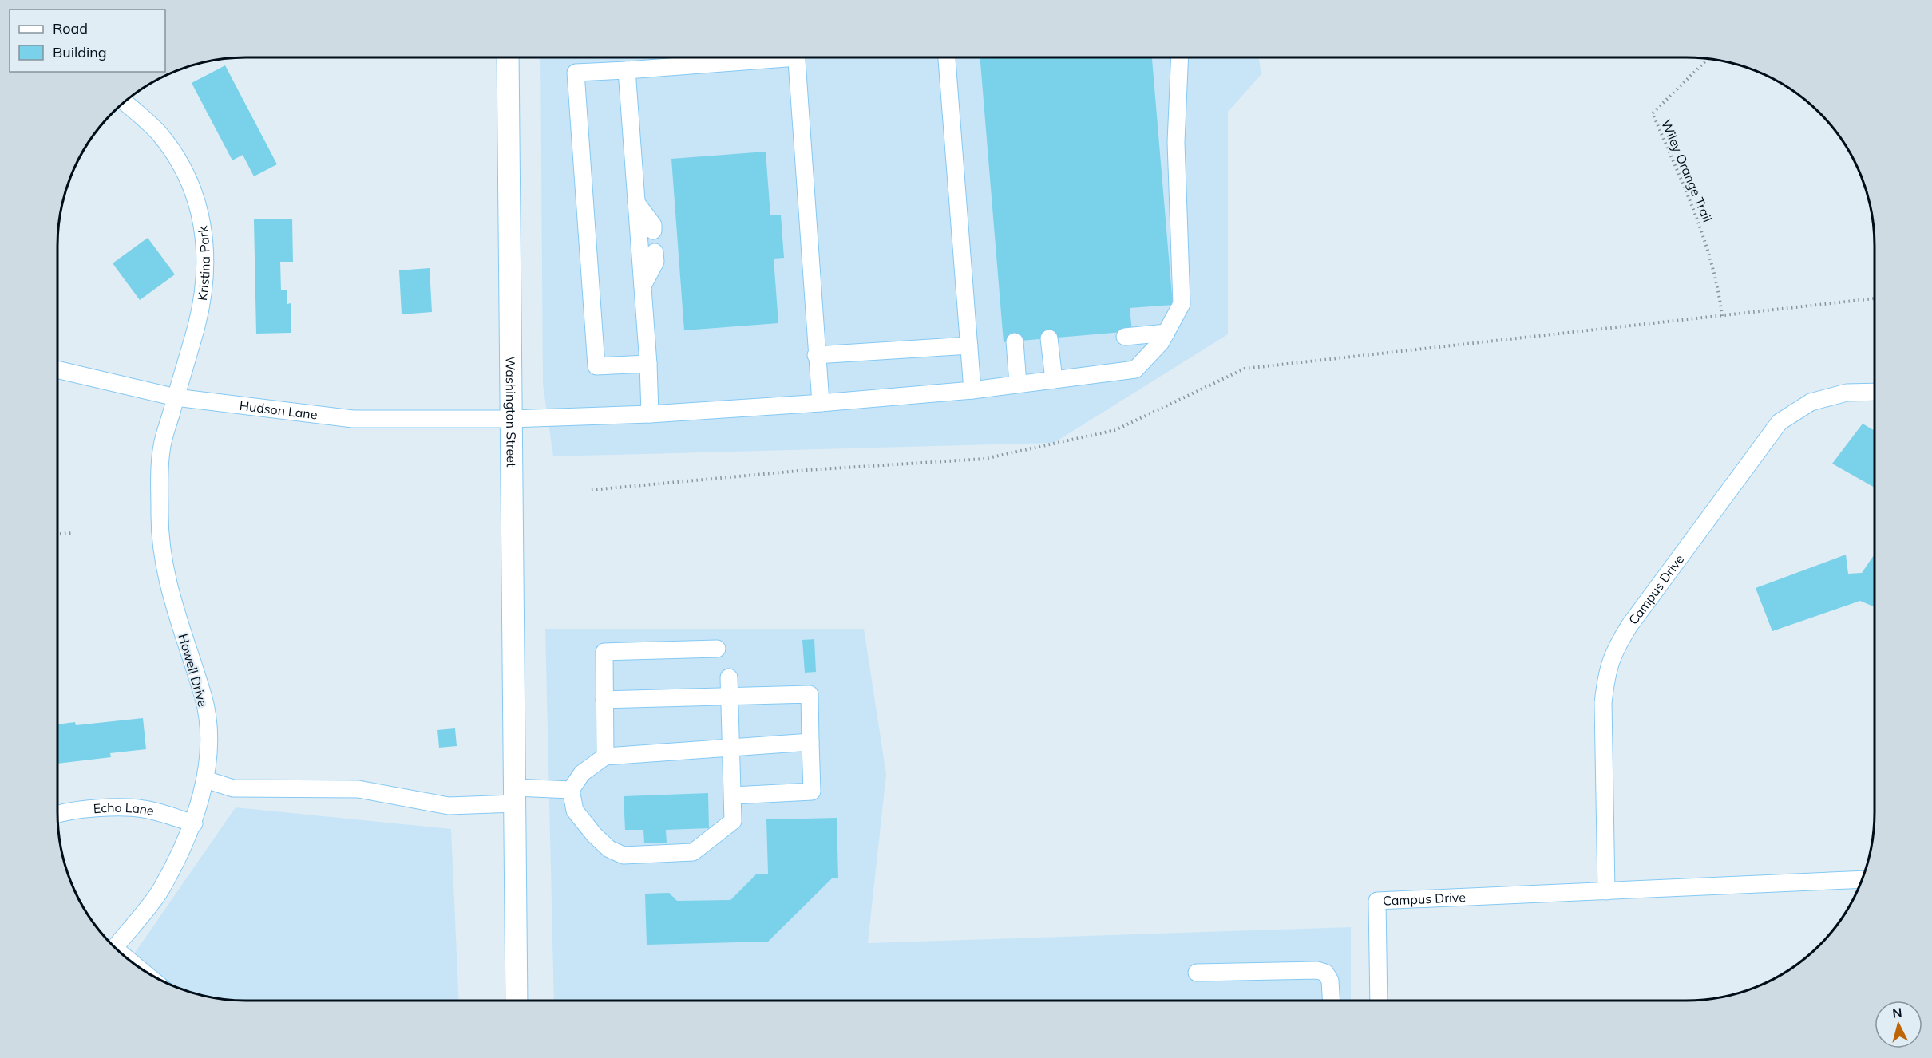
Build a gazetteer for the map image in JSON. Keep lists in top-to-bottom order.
{
  "streets": {
    "main road": ["Washington Street"],
    "street": [
      "Kristina Park",
      "Hudson Lane",
      "Campus Drive",
      "Howell Drive",
      "Echo Lane"
    ],
    "path": ["Wiley Orange Trail"]
  },
  "crossings": [
    ["Kristina Park", "Hudson Lane"],
    ["Kristina Park", "Howell Drive"],
    ["Hudson Lane", "Washington Street"],
    ["Hudson Lane", "Howell Drive"],
    ["Howell Drive", "Echo Lane"]
  ],
  "legend": ["Road", "Building"],
  "north": "top"
}
